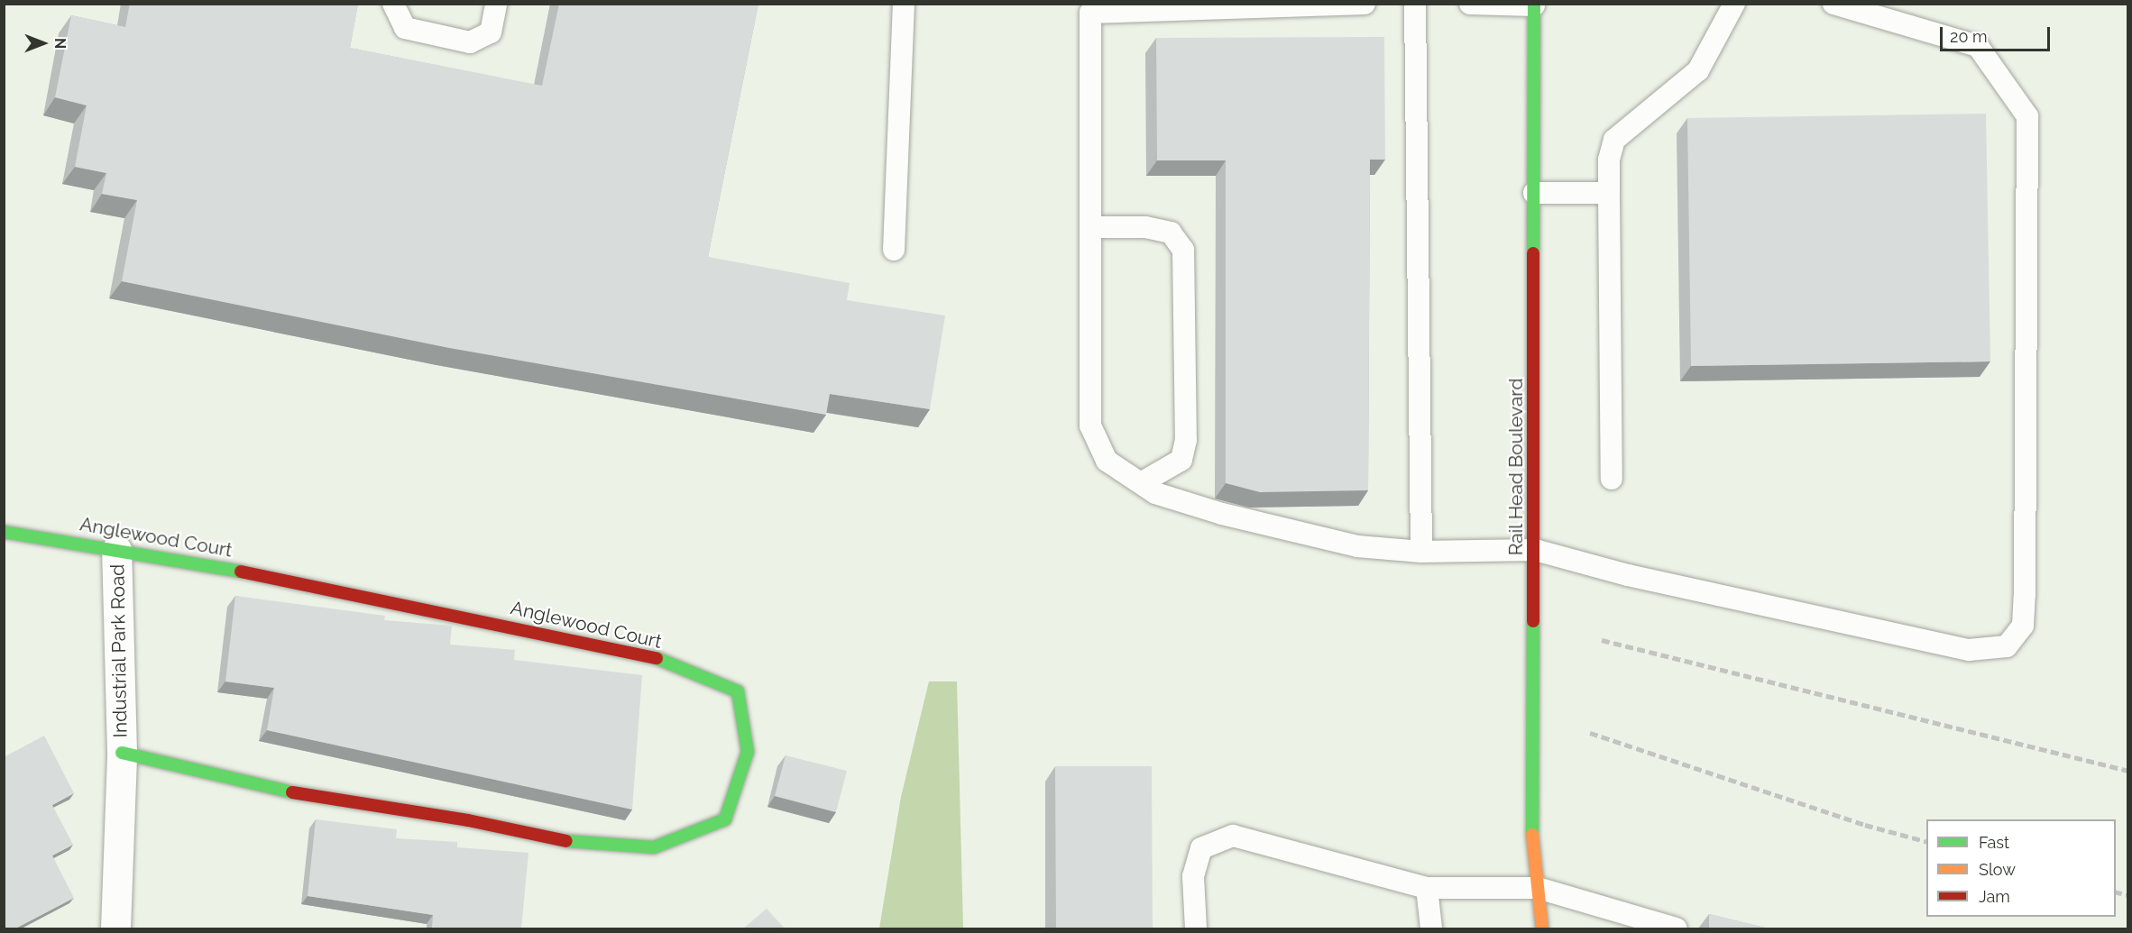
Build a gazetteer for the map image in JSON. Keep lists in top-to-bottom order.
{
  "streets": {
    "street": ["Rail Head Boulevard", "Anglewood Court", "Industrial Park Road"]
  },
  "crossings": [
    ["Anglewood Court", "Industrial Park Road"]
  ],
  "legend": ["Fast", "Slow", "Jam"],
  "scale_bar": "20 m",
  "north": "right"
}
